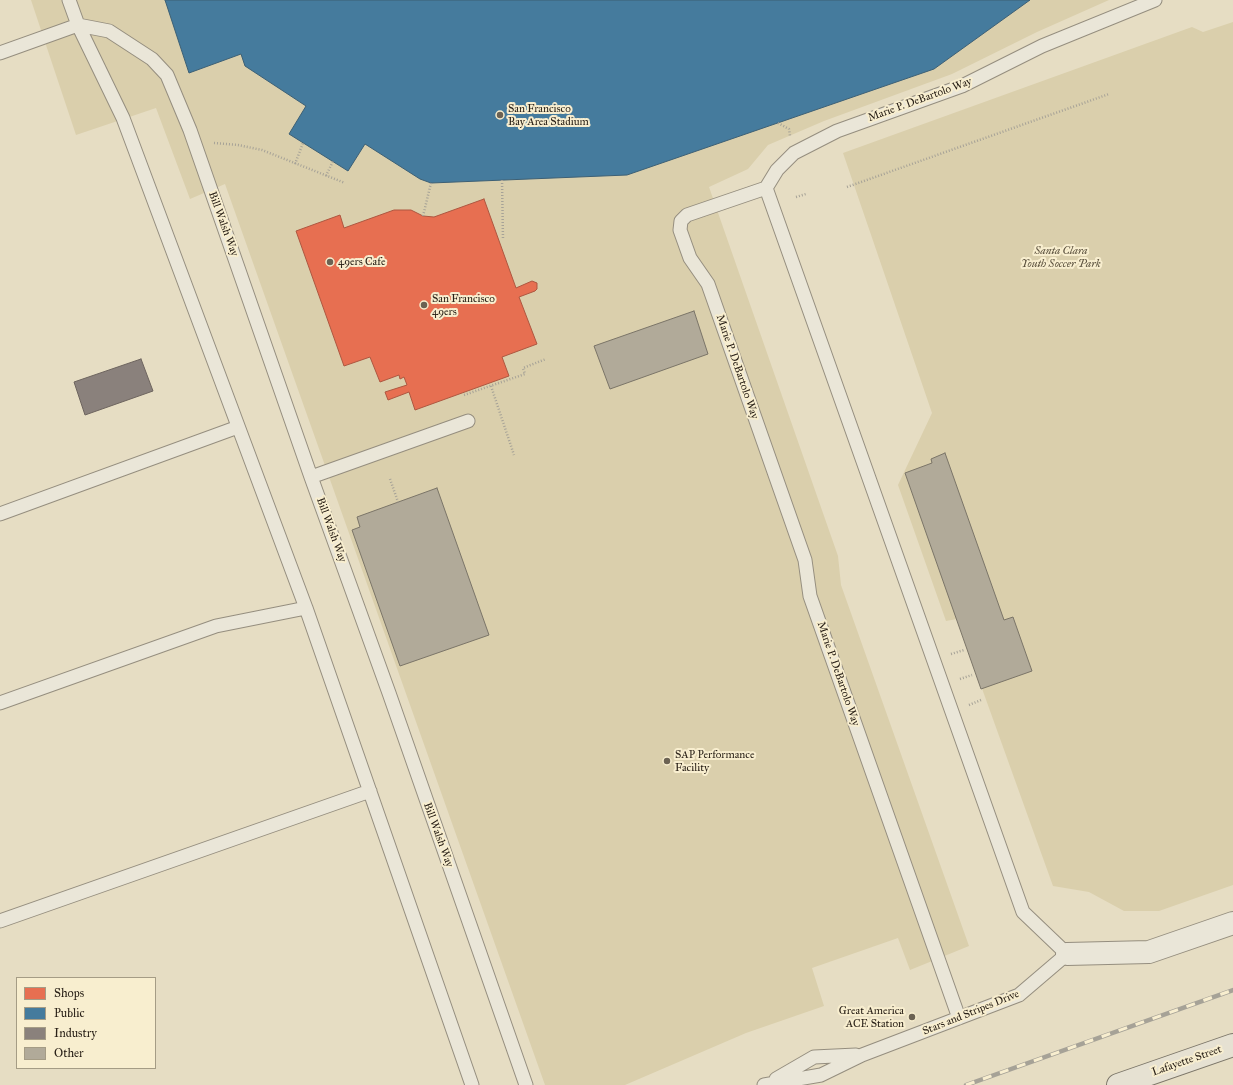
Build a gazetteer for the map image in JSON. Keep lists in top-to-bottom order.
{
  "streets": {
    "main road": ["Lafayette Street"],
    "lane": ["Marie P. DeBartolo Way", "Bill Walsh Way", "Stars and Stripes Drive"]
  },
  "crossings": [
    ["Marie P. DeBartolo Way", "Stars and Stripes Drive"]
  ],
  "parks": ["Santa Clara Youth Soccer Park"],
  "places": [
    "San Francisco Bay Area Stadium",
    "49ers Cafe",
    "San Francisco 49ers",
    "SAP Performance Facility",
    "Great America ACE Station"
  ],
  "legend": [
    "Shops",
    "Public",
    "Industry",
    "Other"
  ]
}
